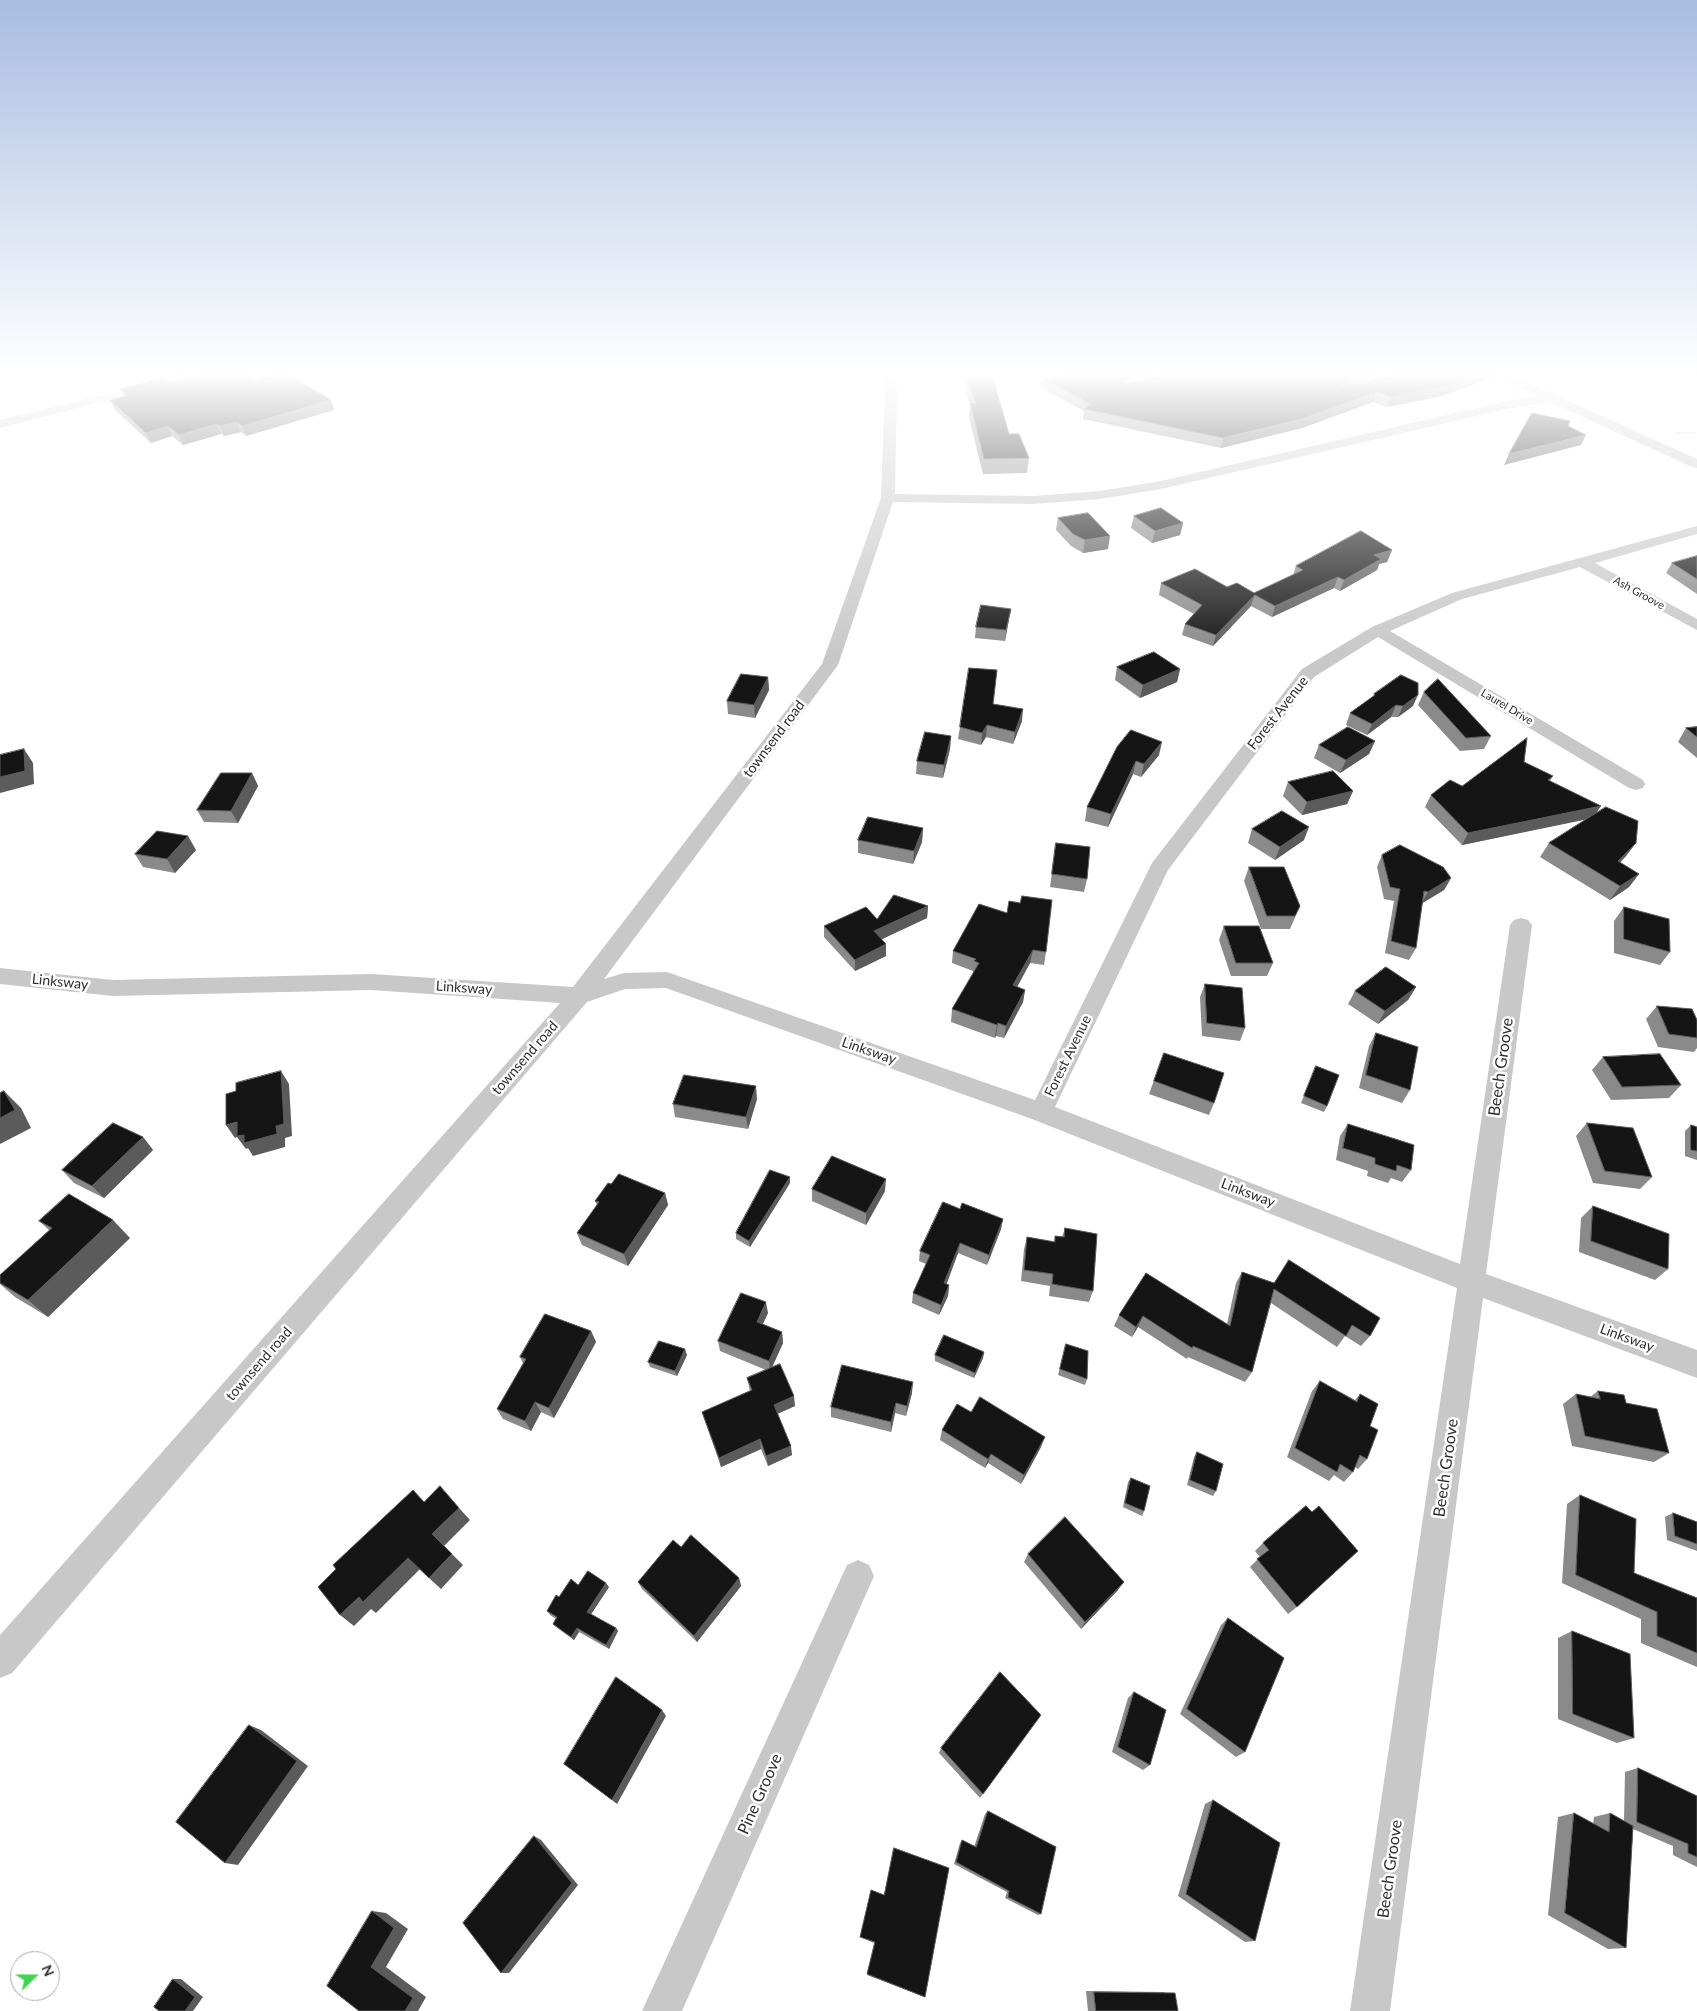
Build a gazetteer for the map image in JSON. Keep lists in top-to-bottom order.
{
  "streets": {
    "street": [
      "Ash Groove",
      "Laurel Drive",
      "Forest Avenue",
      "townsend road",
      "Linksway",
      "Beech Groove",
      "Pine Groove"
    ]
  },
  "crossings": [
    ["Ash Groove", "Forest Avenue"],
    ["Laurel Drive", "Forest Avenue"],
    ["Forest Avenue", "Linksway"],
    ["townsend road", "Linksway"],
    ["Linksway", "Beech Groove"]
  ],
  "north": "right"
}
